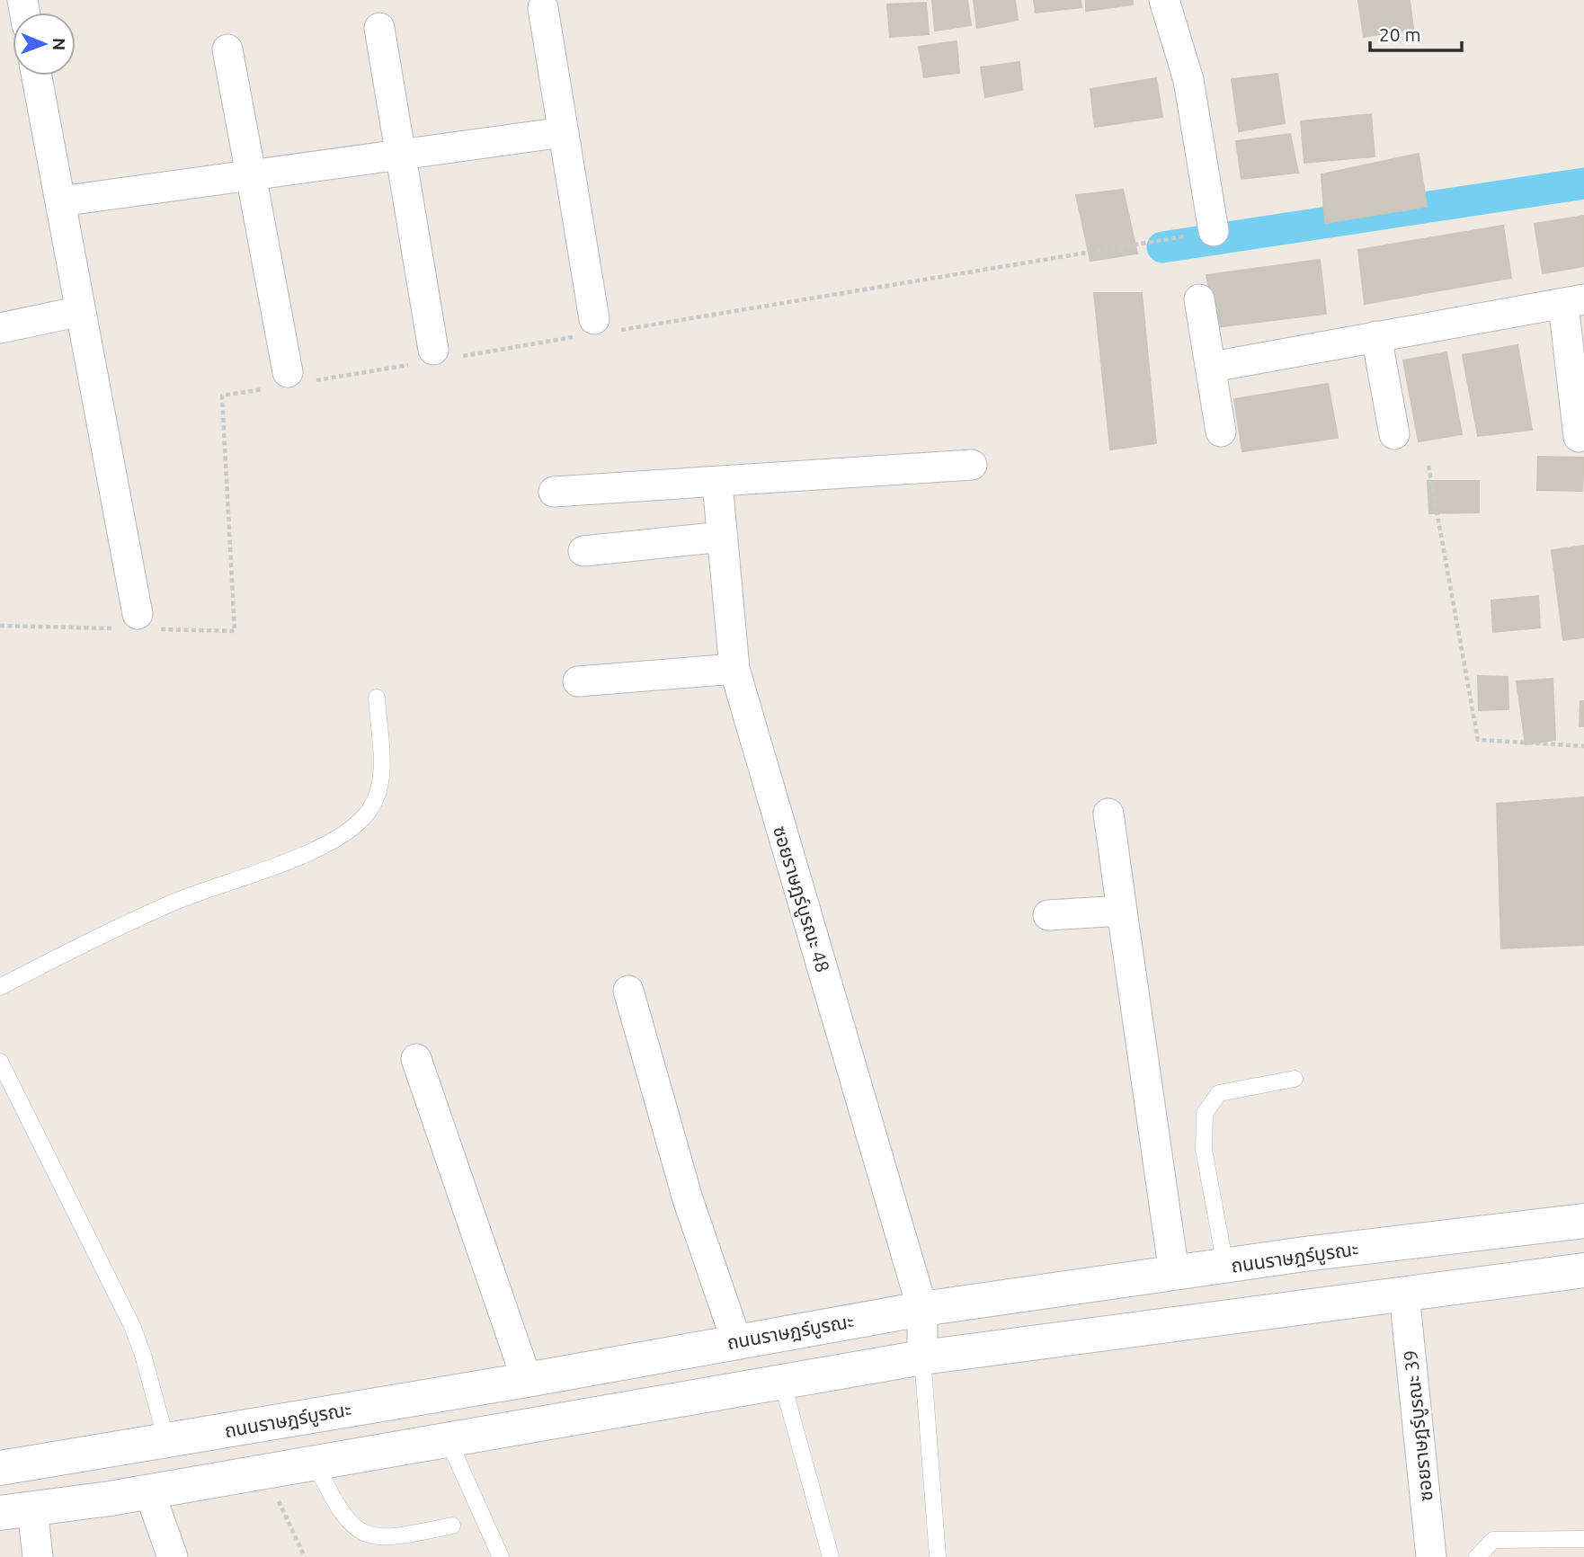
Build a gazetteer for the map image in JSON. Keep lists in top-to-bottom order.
{
  "streets": {
    "main road": ["ถนนราษฎร์บูรณะ"],
    "street": ["ซอยราษฎร์บูรณะ 48", "ซอยราษฎร์บูรณะ 39"]
  },
  "crossings": [
    ["ซอยราษฎร์บูรณะ 48", "ถนนราษฎร์บูรณะ"]
  ],
  "scale_bar": "20 m",
  "north": "right"
}
